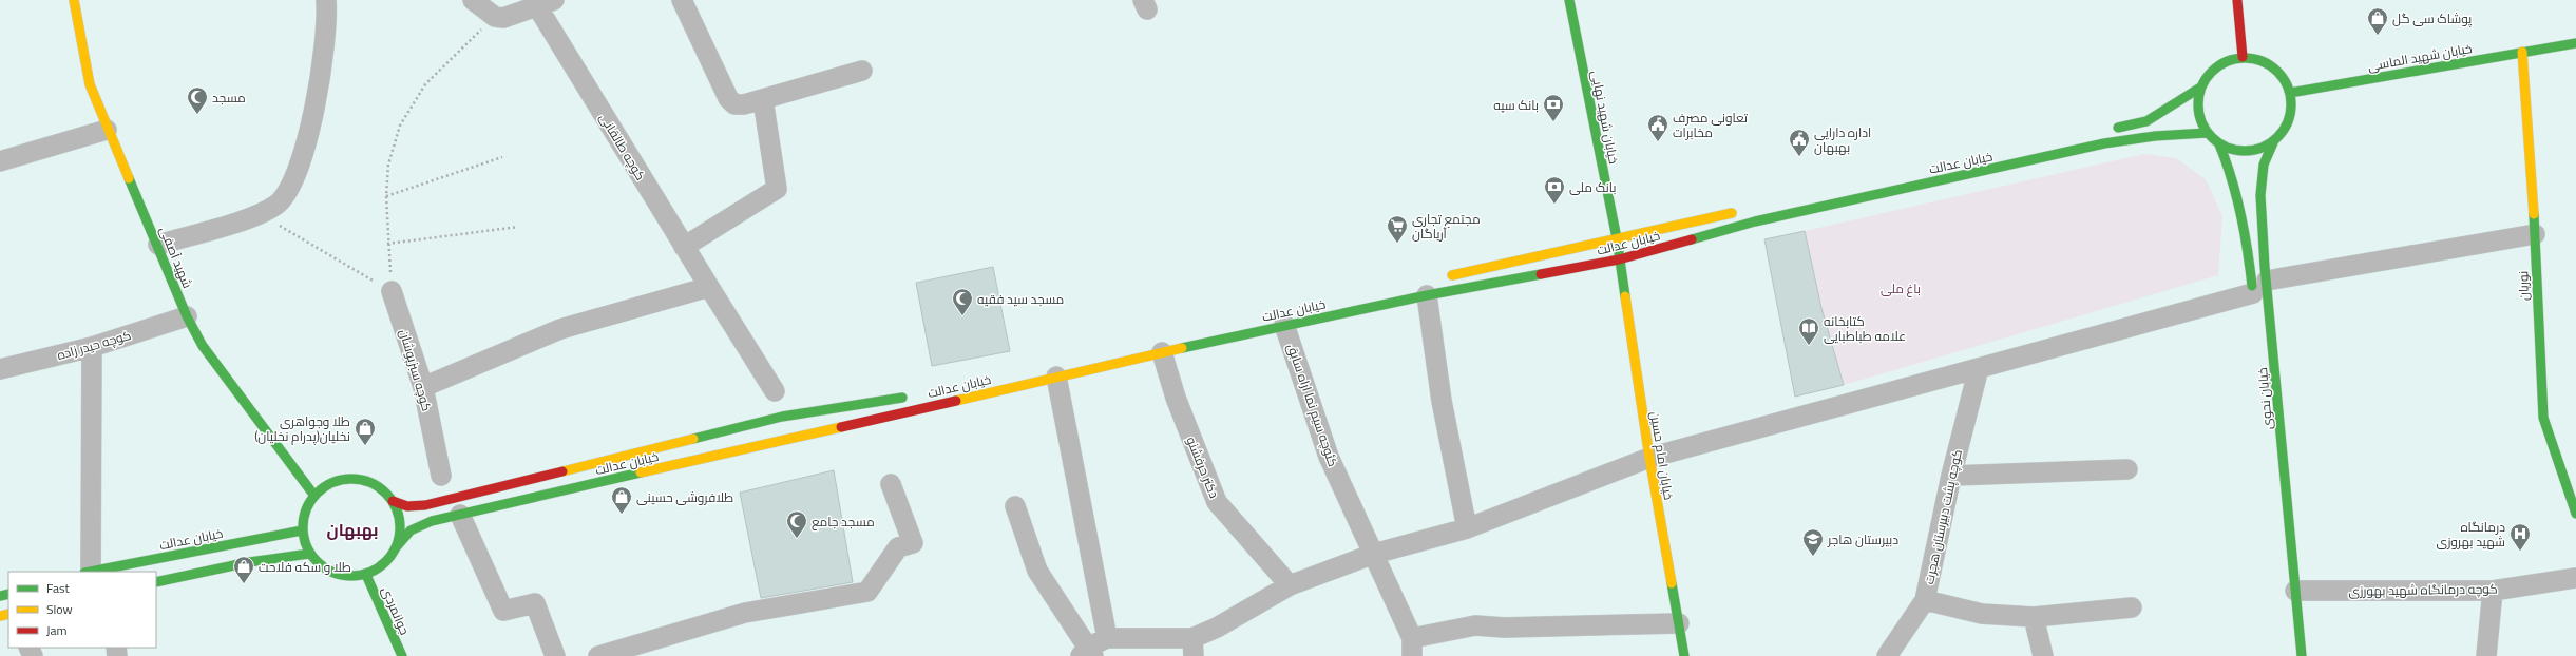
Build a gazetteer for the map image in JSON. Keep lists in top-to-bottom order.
{
  "streets": {
    "main road": [
      "خیابان شهید الماسی",
      "خیابان شهید نهایی",
      "خیابان عدالت",
      "شهید آصفی",
      "نوریان",
      "خیابان نحوی",
      "خیابان امام حسین",
      "جوانمردی"
    ],
    "street": [
      "کوچه طالقانی",
      "کوچه حیدر زاده",
      "کوچه سبزپوشان",
      "کئوچه سیم نما اراه سابق",
      "دکتر حرفشنو",
      "کوچه پشت دبیرستان هجرت",
      "کوچه درمانگاه شهید بهورزی"
    ]
  },
  "crossings": [
    ["خیابان شهید الماسی", "خیابان عدالت"],
    ["خیابان شهید الماسی", "نوریان"],
    ["خیابان شهید الماسی", "خیابان نحوی"],
    ["خیابان شهید نهایی", "خیابان عدالت"],
    ["خیابان شهید نهایی", "خیابان امام حسین"],
    ["خیابان عدالت", "شهید آصفی"],
    ["خیابان عدالت", "خیابان نحوی"],
    ["خیابان عدالت", "کئوچه سیم نما اراه سابق"],
    ["خیابان عدالت", "خیابان امام حسین"],
    ["خیابان عدالت", "دکتر حرفشنو"],
    ["خیابان عدالت", "جوانمردی"],
    ["شهید آصفی", "کوچه حیدر زاده"],
    ["شهید آصفی", "جوانمردی"],
    ["خیابان نحوی", "کوچه درمانگاه شهید بهورزی"]
  ],
  "districts": ["بهبهان"],
  "parks": ["باغ ملی"],
  "places": {
    "shop": [
      "پوشاک سی گل",
      "طلا وجواهری نخلیان(پدرام نخلیان)",
      "طلافروشی حسینی",
      "طلا و سکه فلاحت"
    ],
    "mosque": ["مسجد", "مسجد سید فقیه", "مسجد جامع"],
    "bank": ["بانک سپه", "بانک ملی"],
    "public building": ["تعاونی مصرف مخابرات", "اداره دارایی بهبهان"],
    "supermarket": ["مجتمع تجاری آریاگان"],
    "library": ["کتابخانه علامه طباطبایی"],
    "hospital": ["درمانگاه شهید بهروزی"],
    "school or university": ["دبیرستان هاجر"]
  },
  "legend": ["Fast", "Slow", "Jam"]
}
